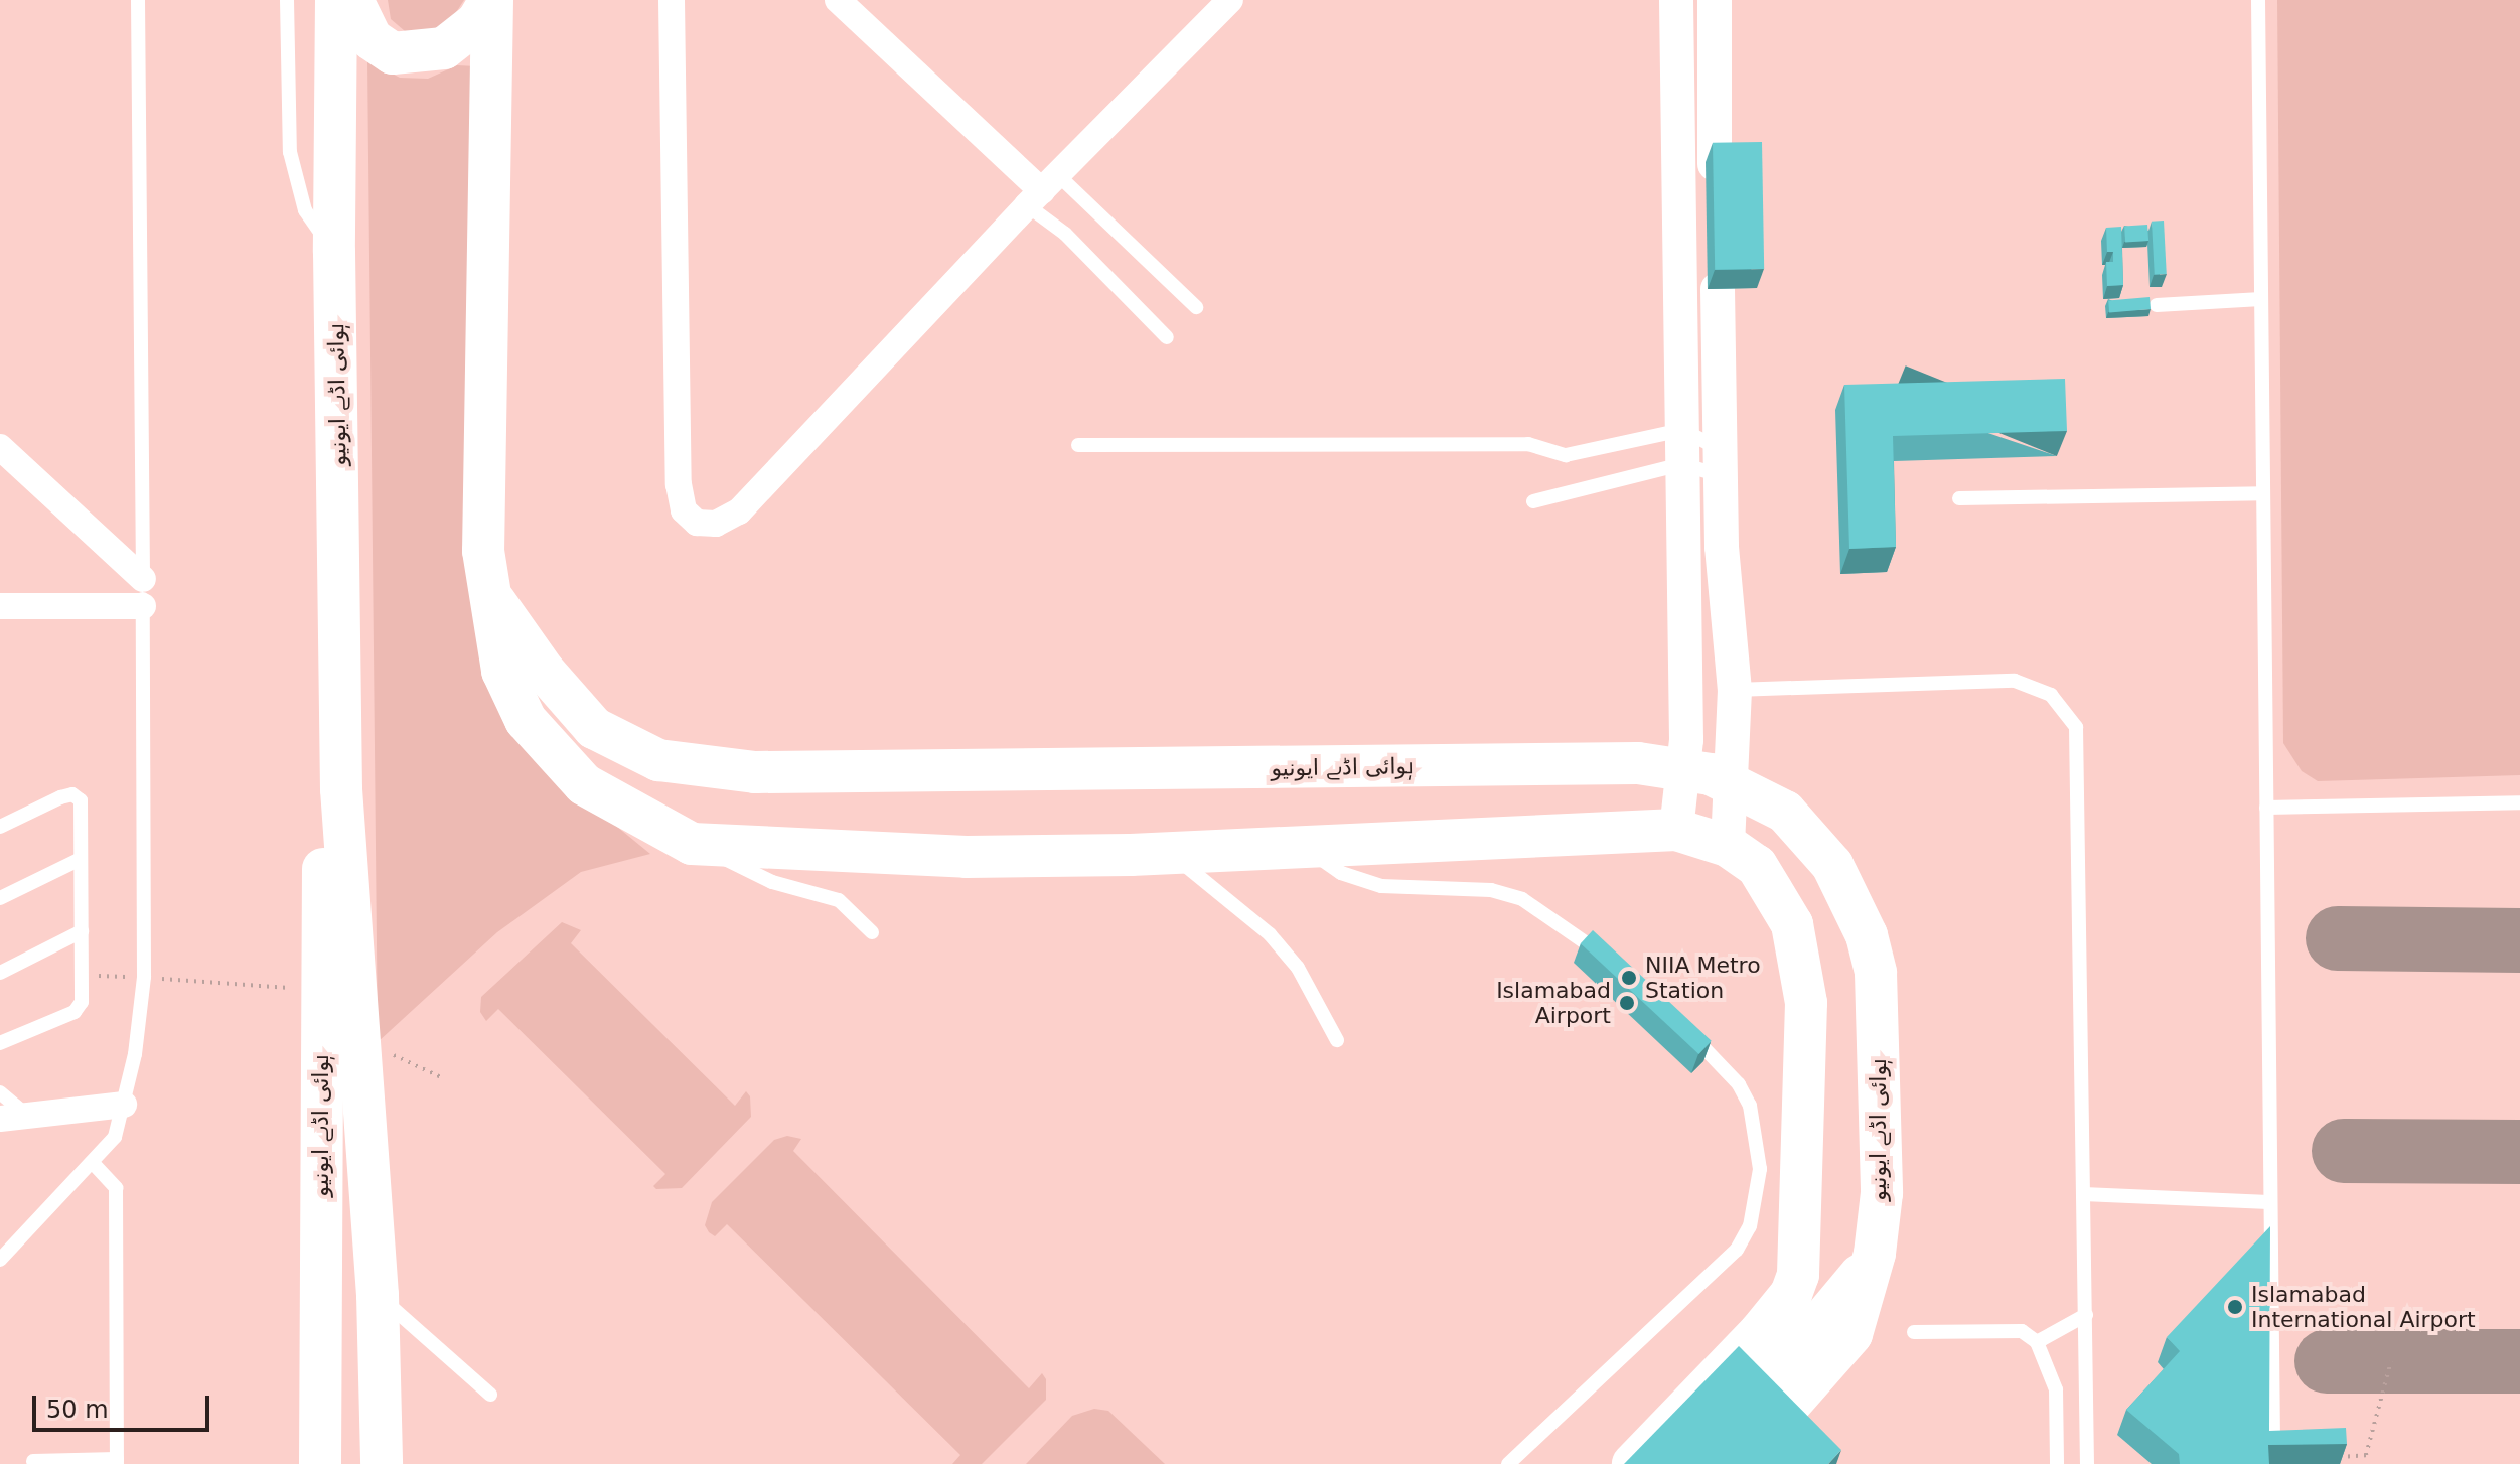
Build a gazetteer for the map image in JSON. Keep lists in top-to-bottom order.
{
  "streets": {
    "main road": ["ہوائی اڈے ایونیو"]
  },
  "places": ["NIIA Metro Station", "Islamabad Airport", "Islamabad International Airport"],
  "scale_bar": "50 m"
}
